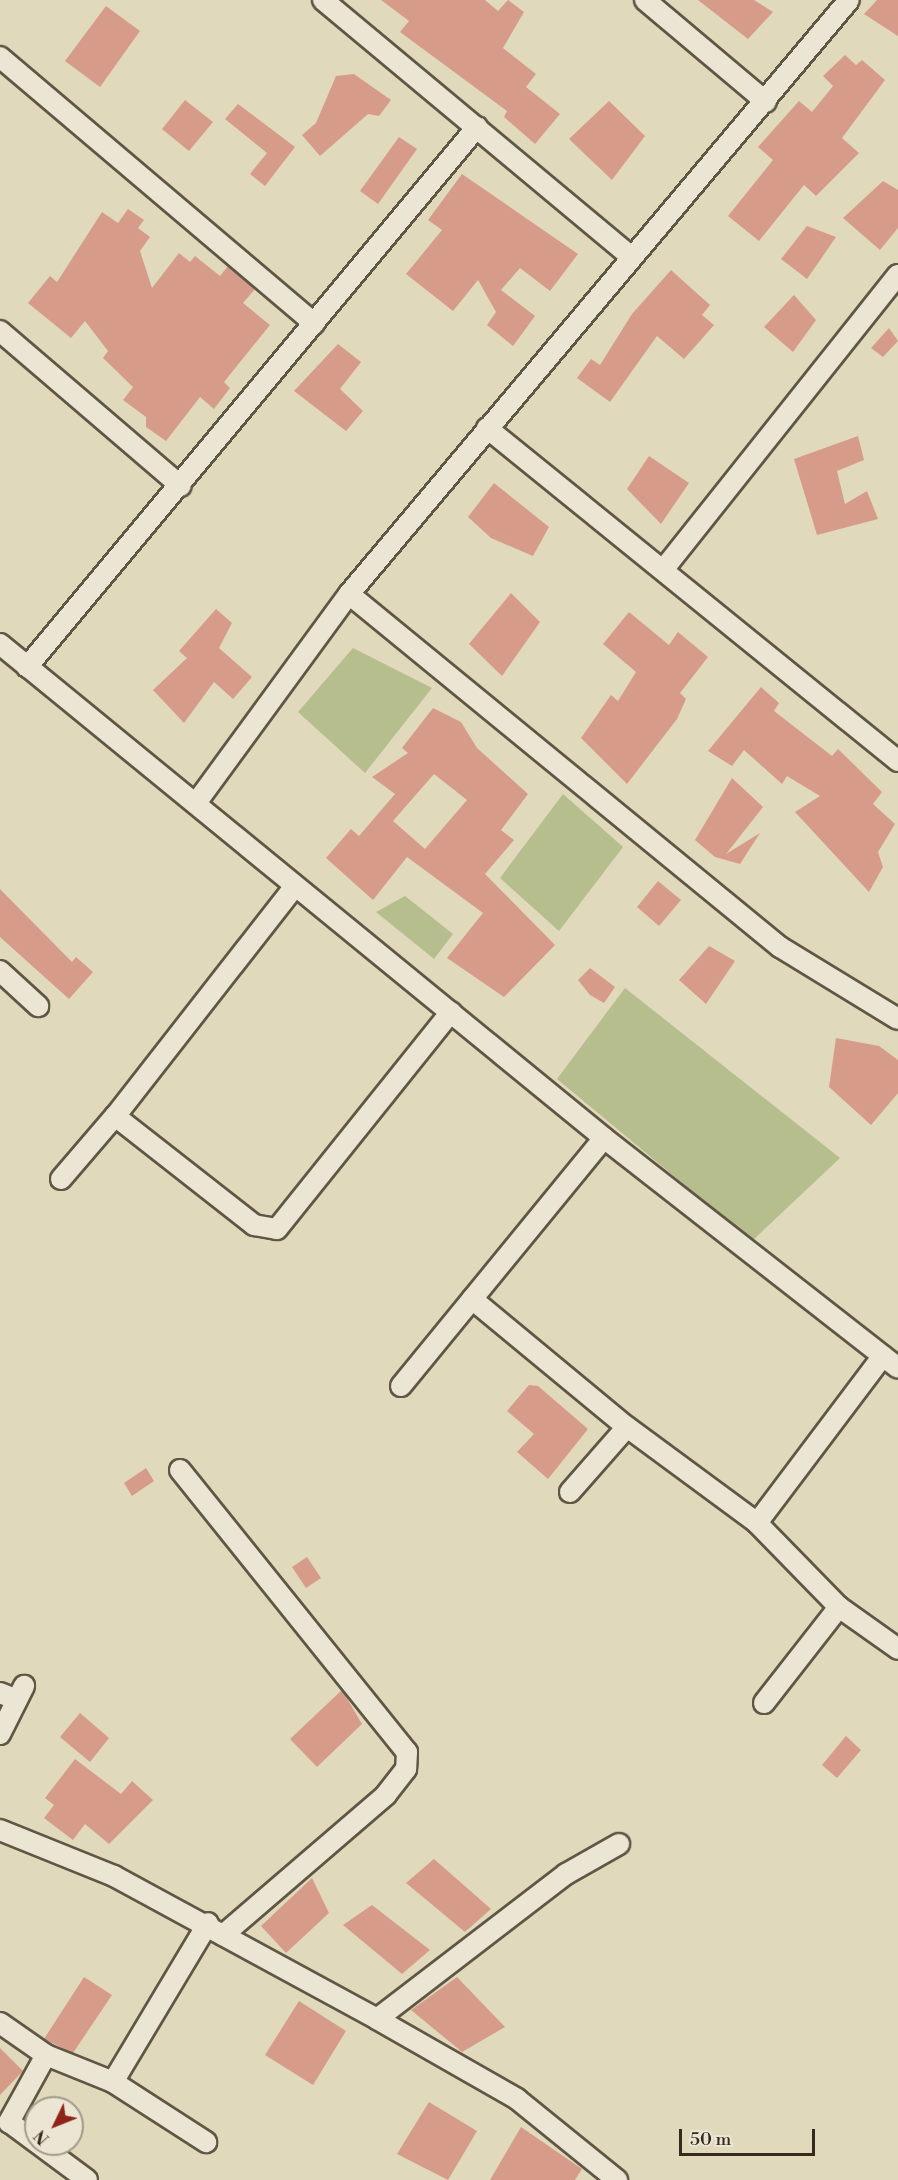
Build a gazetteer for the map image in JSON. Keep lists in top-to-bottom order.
{
  "scale_bar": "50 m",
  "north": "bottom left"
}
